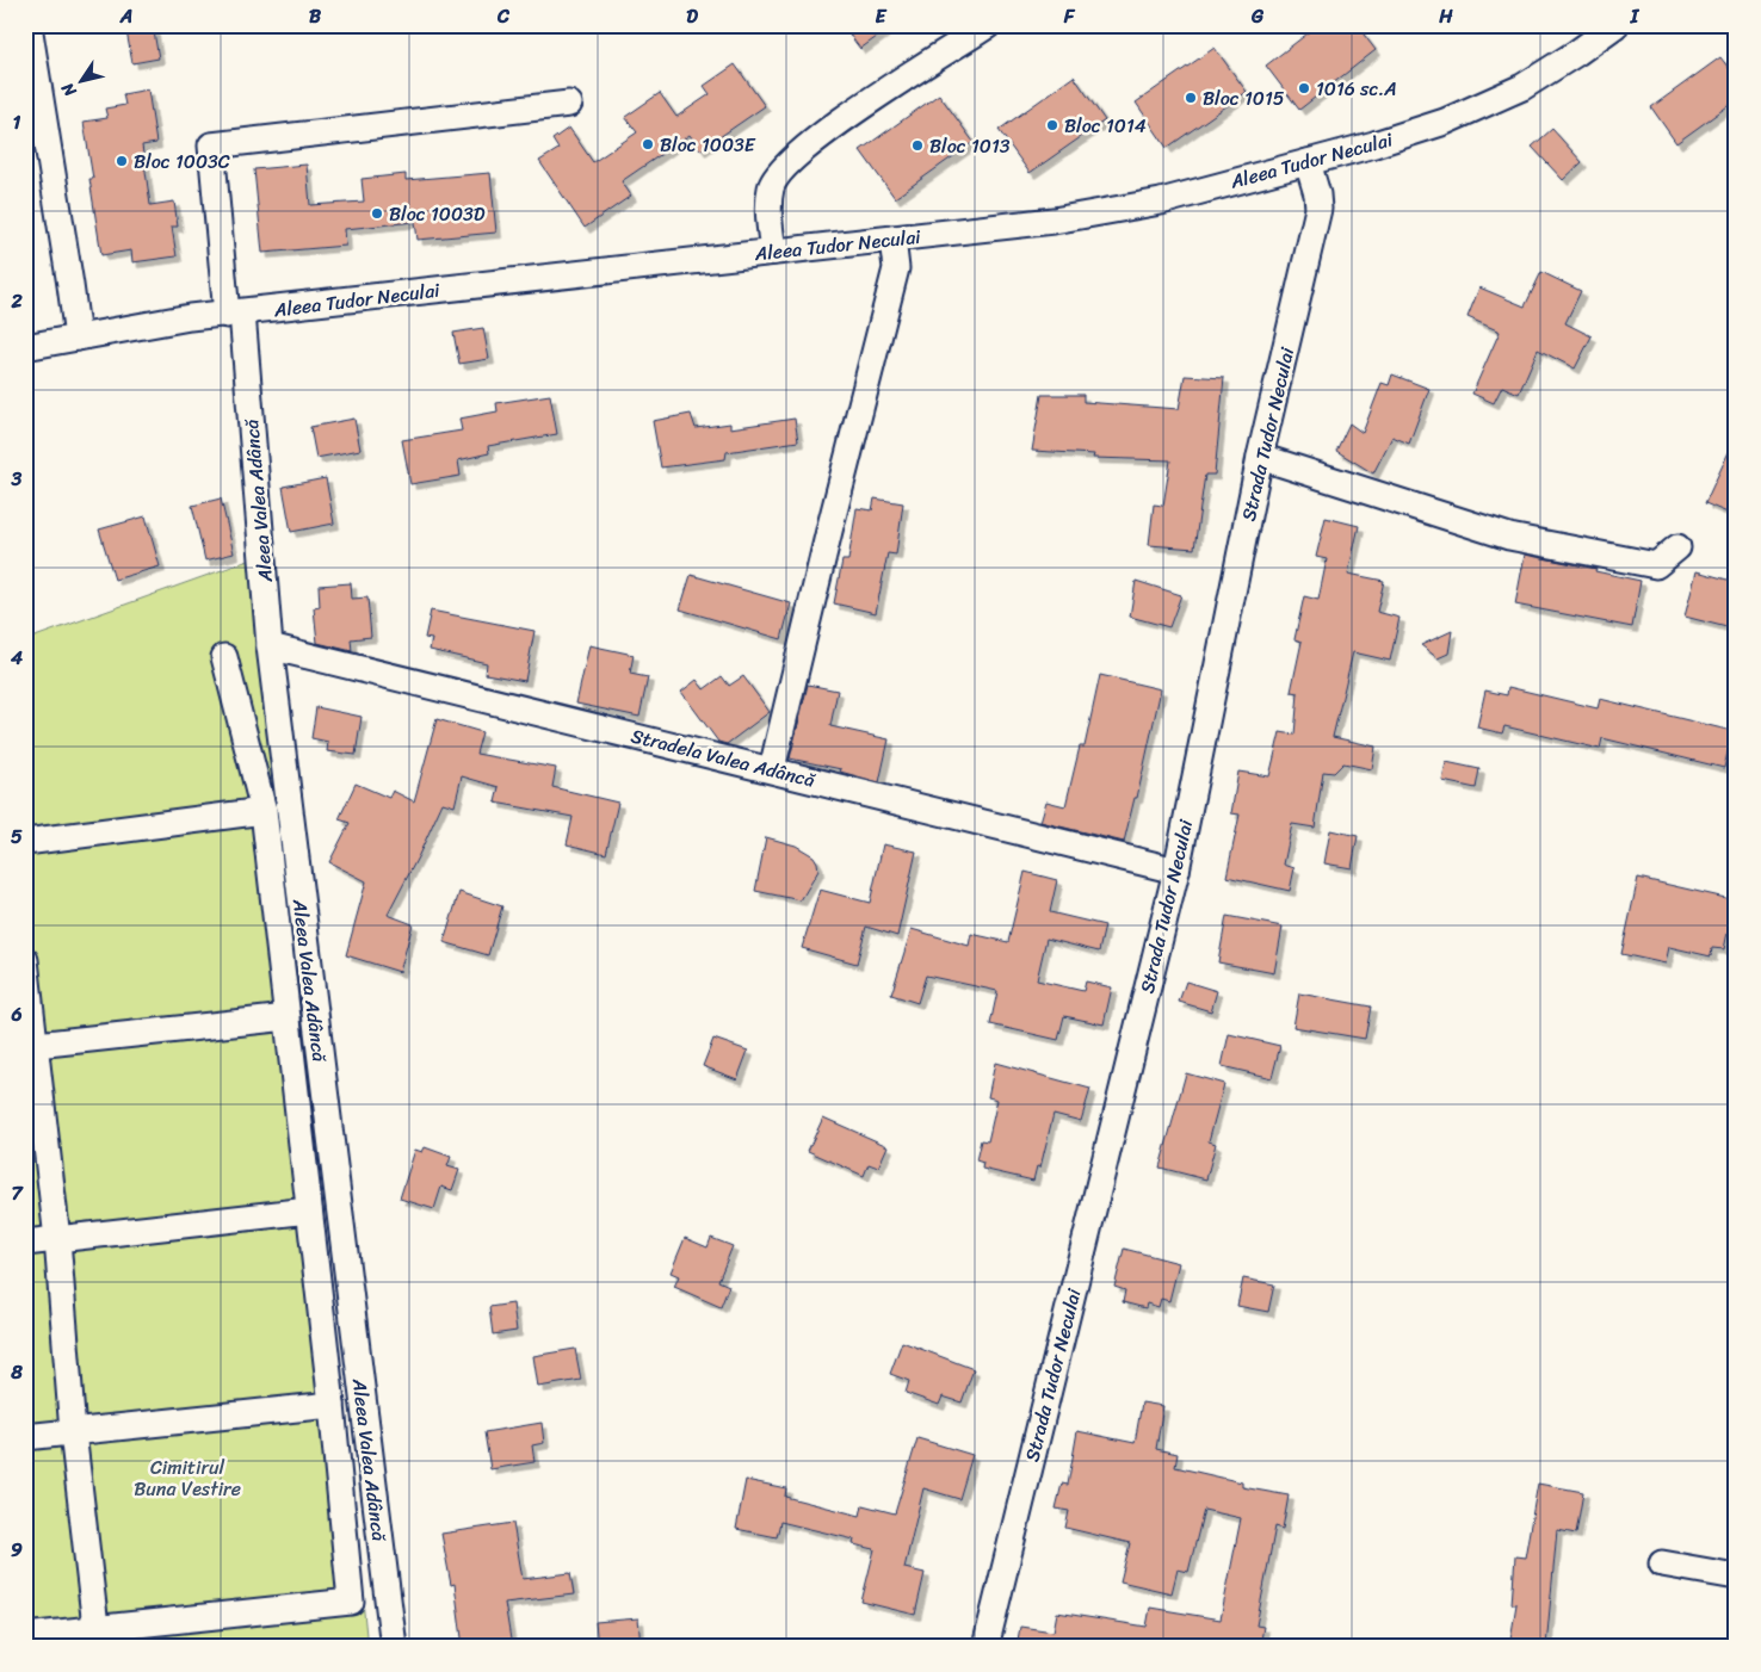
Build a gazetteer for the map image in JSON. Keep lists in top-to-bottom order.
{
  "streets": {
    "street": [
      "Aleea Tudor Neculai",
      "Strada Tudor Neculai",
      "Aleea Valea Adâncă",
      "Stradela Valea Adâncă"
    ]
  },
  "crossings": [
    ["Aleea Tudor Neculai", "Strada Tudor Neculai"],
    ["Aleea Tudor Neculai", "Aleea Valea Adâncă"],
    ["Strada Tudor Neculai", "Stradela Valea Adâncă"],
    ["Aleea Valea Adâncă", "Stradela Valea Adâncă"]
  ],
  "parks": ["Cimitirul Buna Vestire"],
  "places": [
    "1016 sc.A",
    "Bloc 1015",
    "Bloc 1014",
    "Bloc 1003E",
    "Bloc 1013",
    "Bloc 1003C",
    "Bloc 1003D"
  ],
  "north": "bottom left",
  "grid": {
    "columns": [
      "A",
      "B",
      "C",
      "D",
      "E",
      "F",
      "G",
      "H",
      "I"
    ],
    "rows": [
      "1",
      "2",
      "3",
      "4",
      "5",
      "6",
      "7",
      "8",
      "9"
    ]
  }
}
